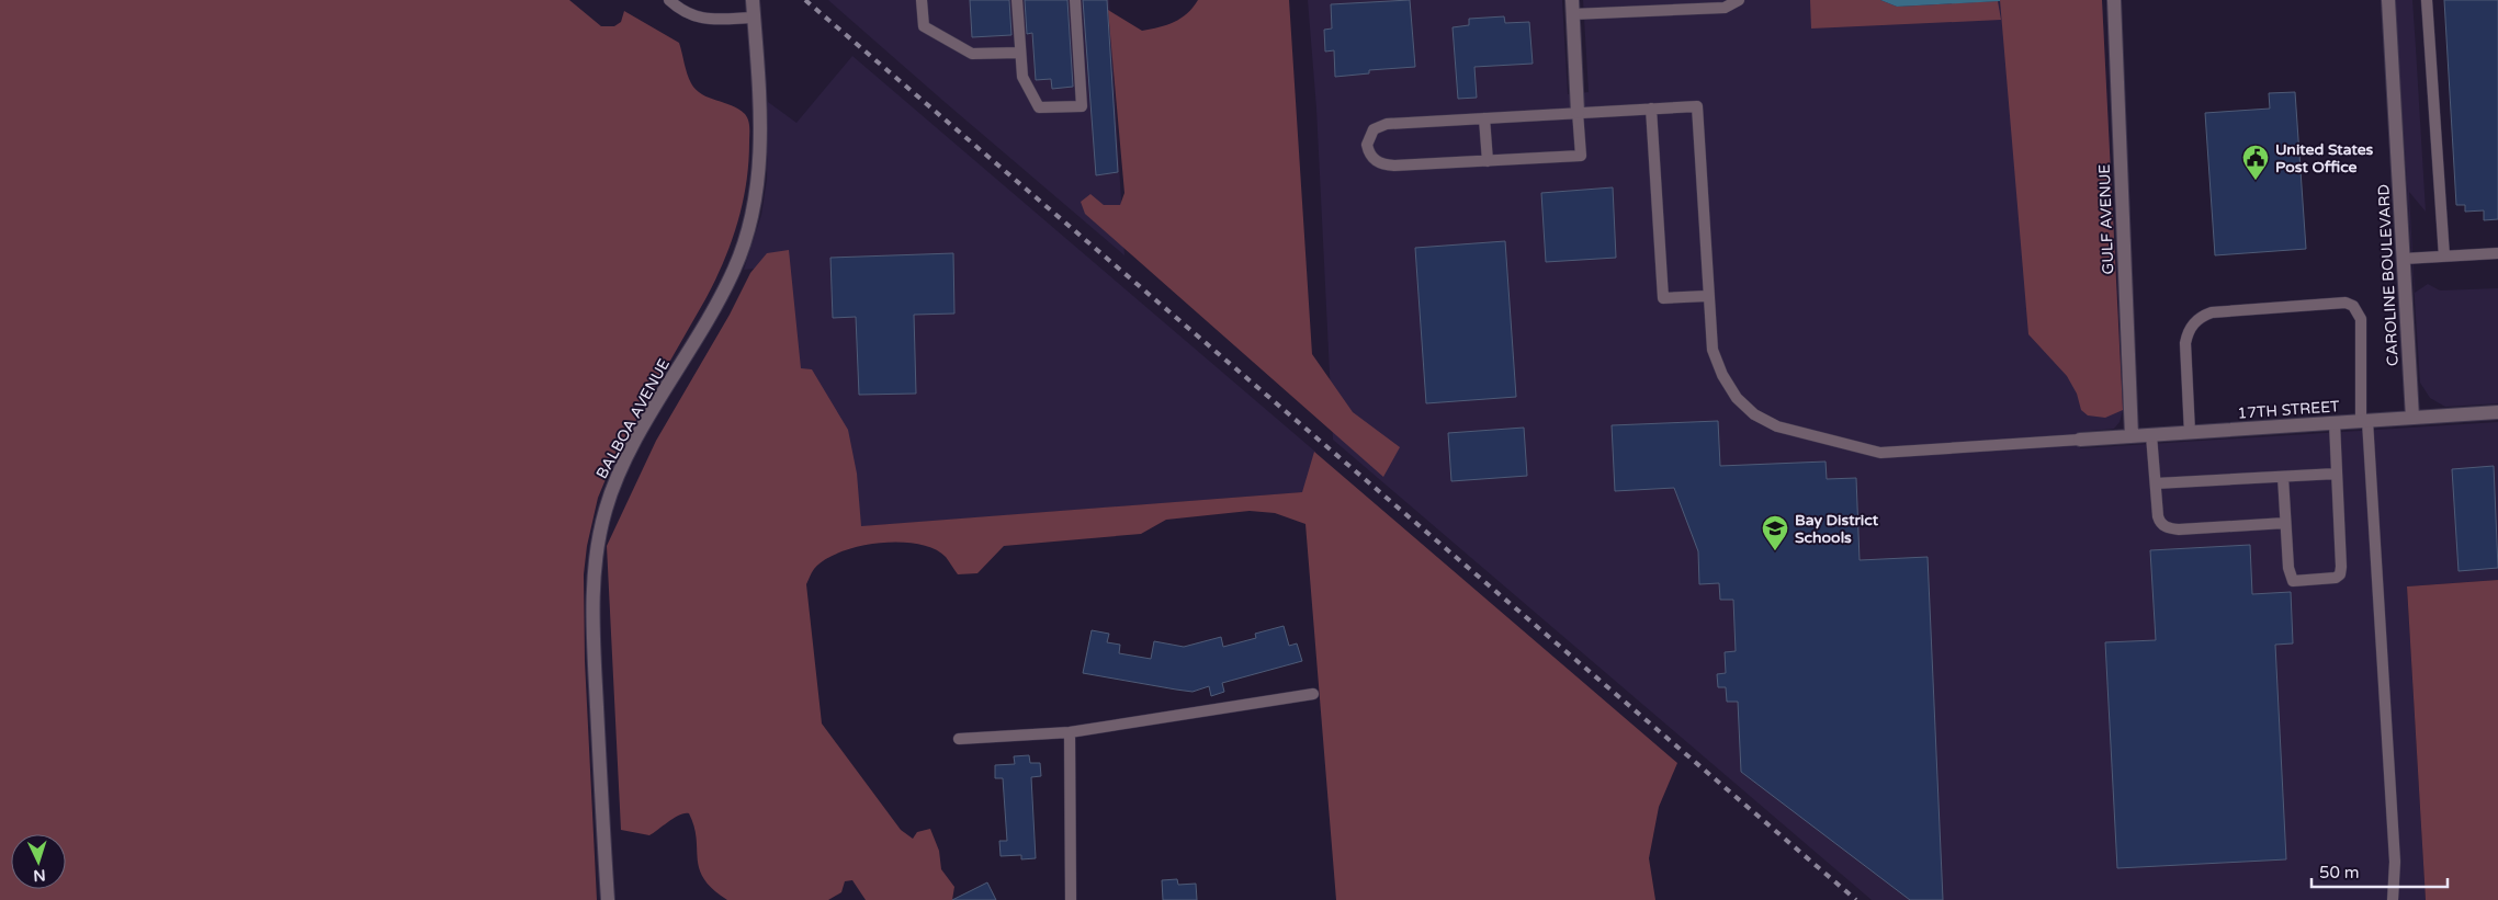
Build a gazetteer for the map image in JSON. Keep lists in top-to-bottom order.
{
  "streets": {
    "street": [
      "GULF AVENUE",
      "CAROLINE BOULEVARD",
      "17TH STREET",
      "BALBOA AVENUE"
    ]
  },
  "crossings": [
    ["GULF AVENUE", "17TH STREET"],
    ["CAROLINE BOULEVARD", "17TH STREET"]
  ],
  "places": {
    "public building": ["United States Post Office"],
    "school or university": ["Bay District Schools"]
  },
  "scale_bar": "50 m",
  "north": "bottom"
}
